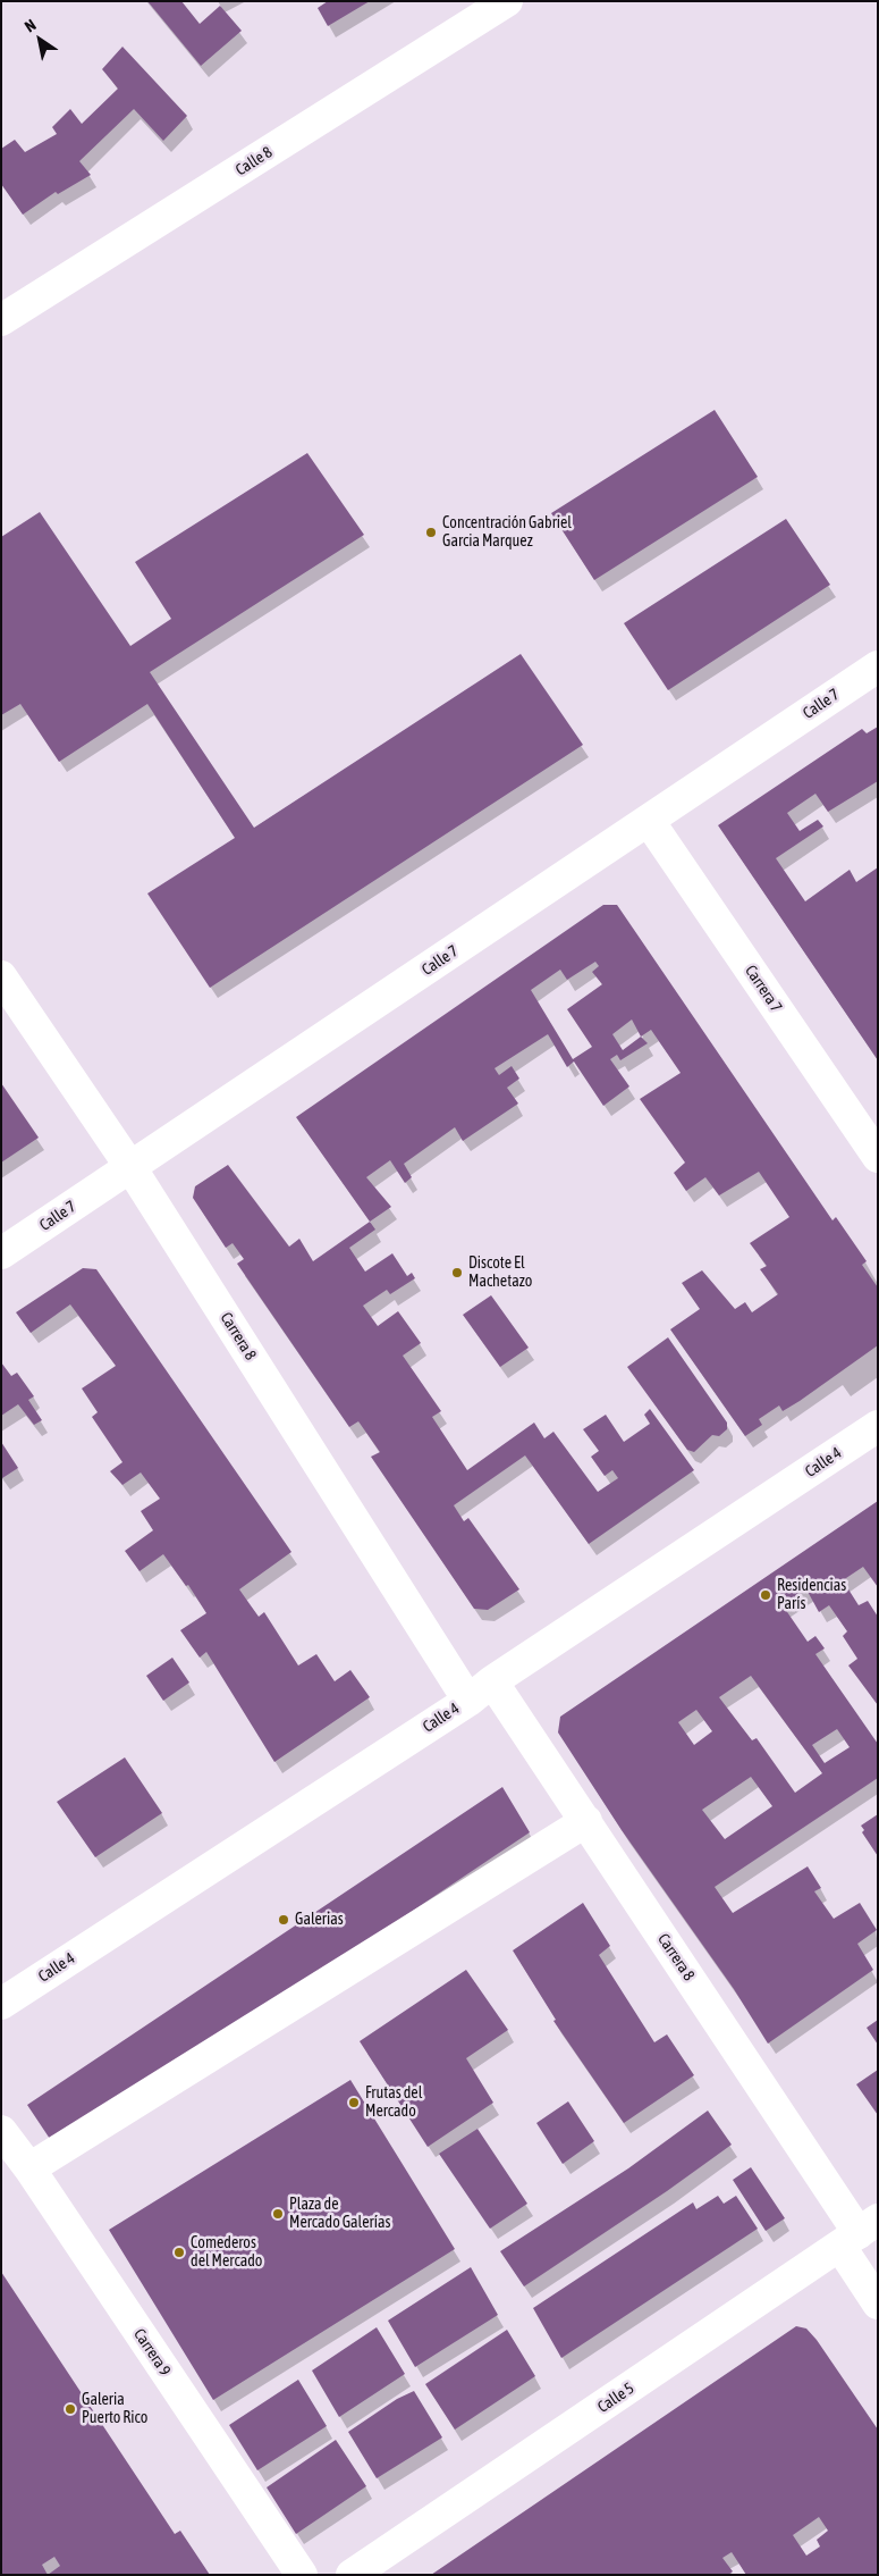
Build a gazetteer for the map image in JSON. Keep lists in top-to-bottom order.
{
  "streets": {
    "street": [
      "Calle 8",
      "Calle 7",
      "Carrera 7",
      "Carrera 8",
      "Calle 4",
      "Carrera 9",
      "Calle 5"
    ]
  },
  "crossings": [
    ["Calle 7", "Carrera 7"],
    ["Calle 7", "Carrera 8"],
    ["Carrera 8", "Calle 4"],
    ["Carrera 8", "Calle 5"]
  ],
  "places": [
    "Concentración Gabriel Garcia Marquez",
    "Discote El Machetazo",
    "Residencias París",
    "Galerias",
    "Frutas del Mercado",
    "Plaza de Mercado Galerías",
    "Comederos del Mercado",
    "Galeria Puerto Rico"
  ],
  "north": "top left"
}
